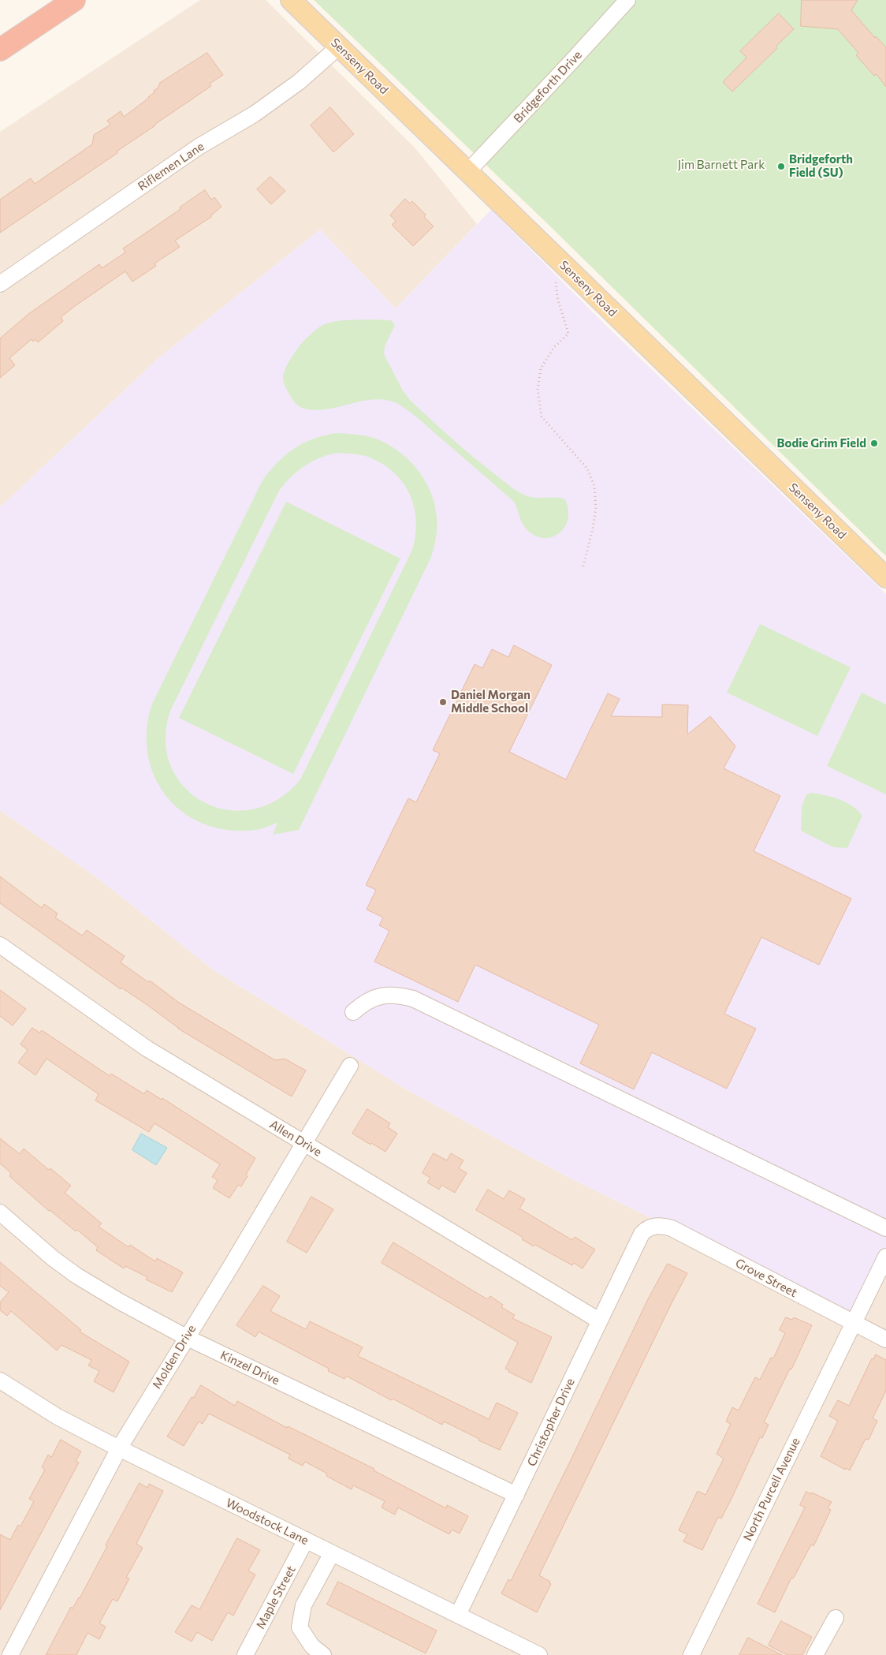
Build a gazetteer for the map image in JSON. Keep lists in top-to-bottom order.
{
  "streets": {
    "main road": ["Senseny Road"],
    "street": [
      "Bridgeforth Drive",
      "Riflemen Lane",
      "Allen Drive",
      "Grove Street",
      "Molden Drive",
      "Kinzel Drive",
      "Christopher Drive",
      "North Purcell Avenue",
      "Woodstock Lane",
      "Maple Street"
    ]
  },
  "crossings": [
    ["Senseny Road", "Bridgeforth Drive"],
    ["Senseny Road", "Riflemen Lane"],
    ["Allen Drive", "Molden Drive"],
    ["Allen Drive", "Christopher Drive"],
    ["Grove Street", "Christopher Drive"],
    ["Grove Street", "North Purcell Avenue"],
    ["Molden Drive", "Kinzel Drive"],
    ["Molden Drive", "Woodstock Lane"],
    ["Kinzel Drive", "Christopher Drive"],
    ["Christopher Drive", "Woodstock Lane"],
    ["Woodstock Lane", "Maple Street"]
  ],
  "parks": ["Jim Barnett Park"],
  "places": ["Bridgeforth Field (SU)", "Bodie Grim Field", "Daniel Morgan Middle School"]
}
